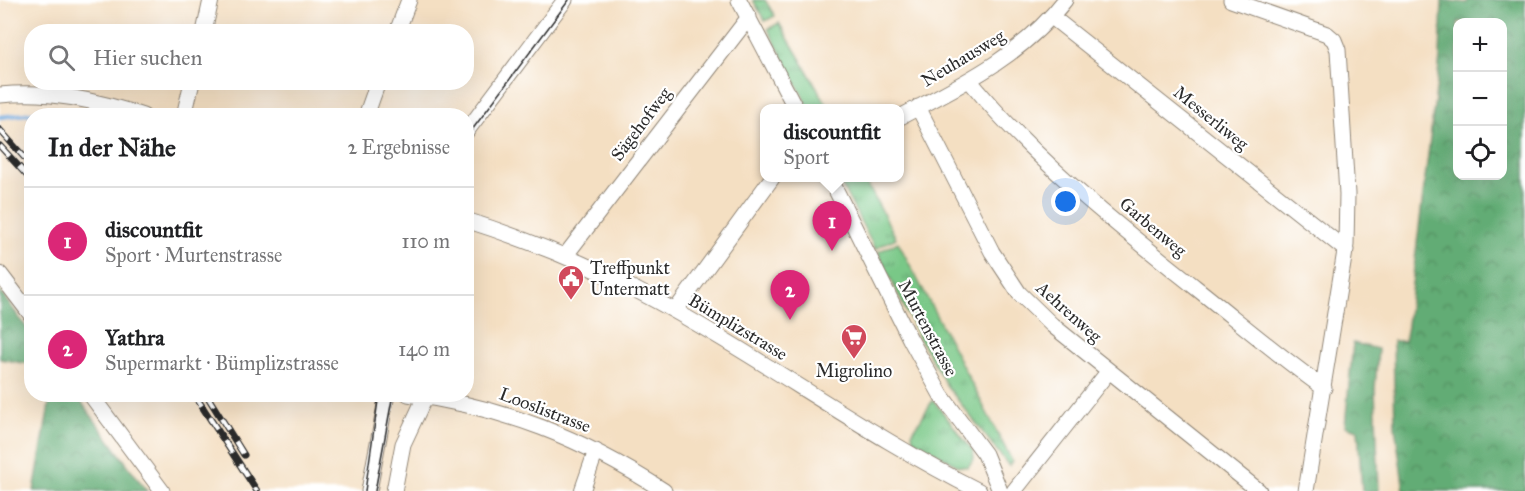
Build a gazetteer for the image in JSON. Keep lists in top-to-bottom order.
{
  "streets": {
    "street": [
      "Neuhausweg",
      "Messerliweg",
      "Sägehofweg",
      "Garbenweg",
      "Aehrenweg",
      "Bümplizstrasse",
      "Murtenstrasse",
      "Looslistrasse"
    ]
  },
  "crossings": [
    ["Neuhausweg", "Messerliweg"],
    ["Neuhausweg", "Garbenweg"],
    ["Neuhausweg", "Aehrenweg"],
    ["Sägehofweg", "Bümplizstrasse"]
  ],
  "places": {
    "public building": ["Treffpunkt Untermatt"],
    "supermarket": ["Migrolino"]
  },
  "page": {
    "map_buttons": ["+", "−"],
    "search": "Hier suchen",
    "popup": ["discountfit", "Sport"],
    "heading": ["In der Nähe", "2 Ergebnisse"],
    "list": [
      {
        "mark": "1",
        "name": "discountfit",
        "note": "Sport · Murtenstrasse",
        "value": "110 m"
      },
      {
        "mark": "2",
        "name": "Yathra",
        "note": "Supermarkt · Bümplizstrasse",
        "value": "140 m"
      }
    ],
    "pins": ["1", "2"]
  }
}
